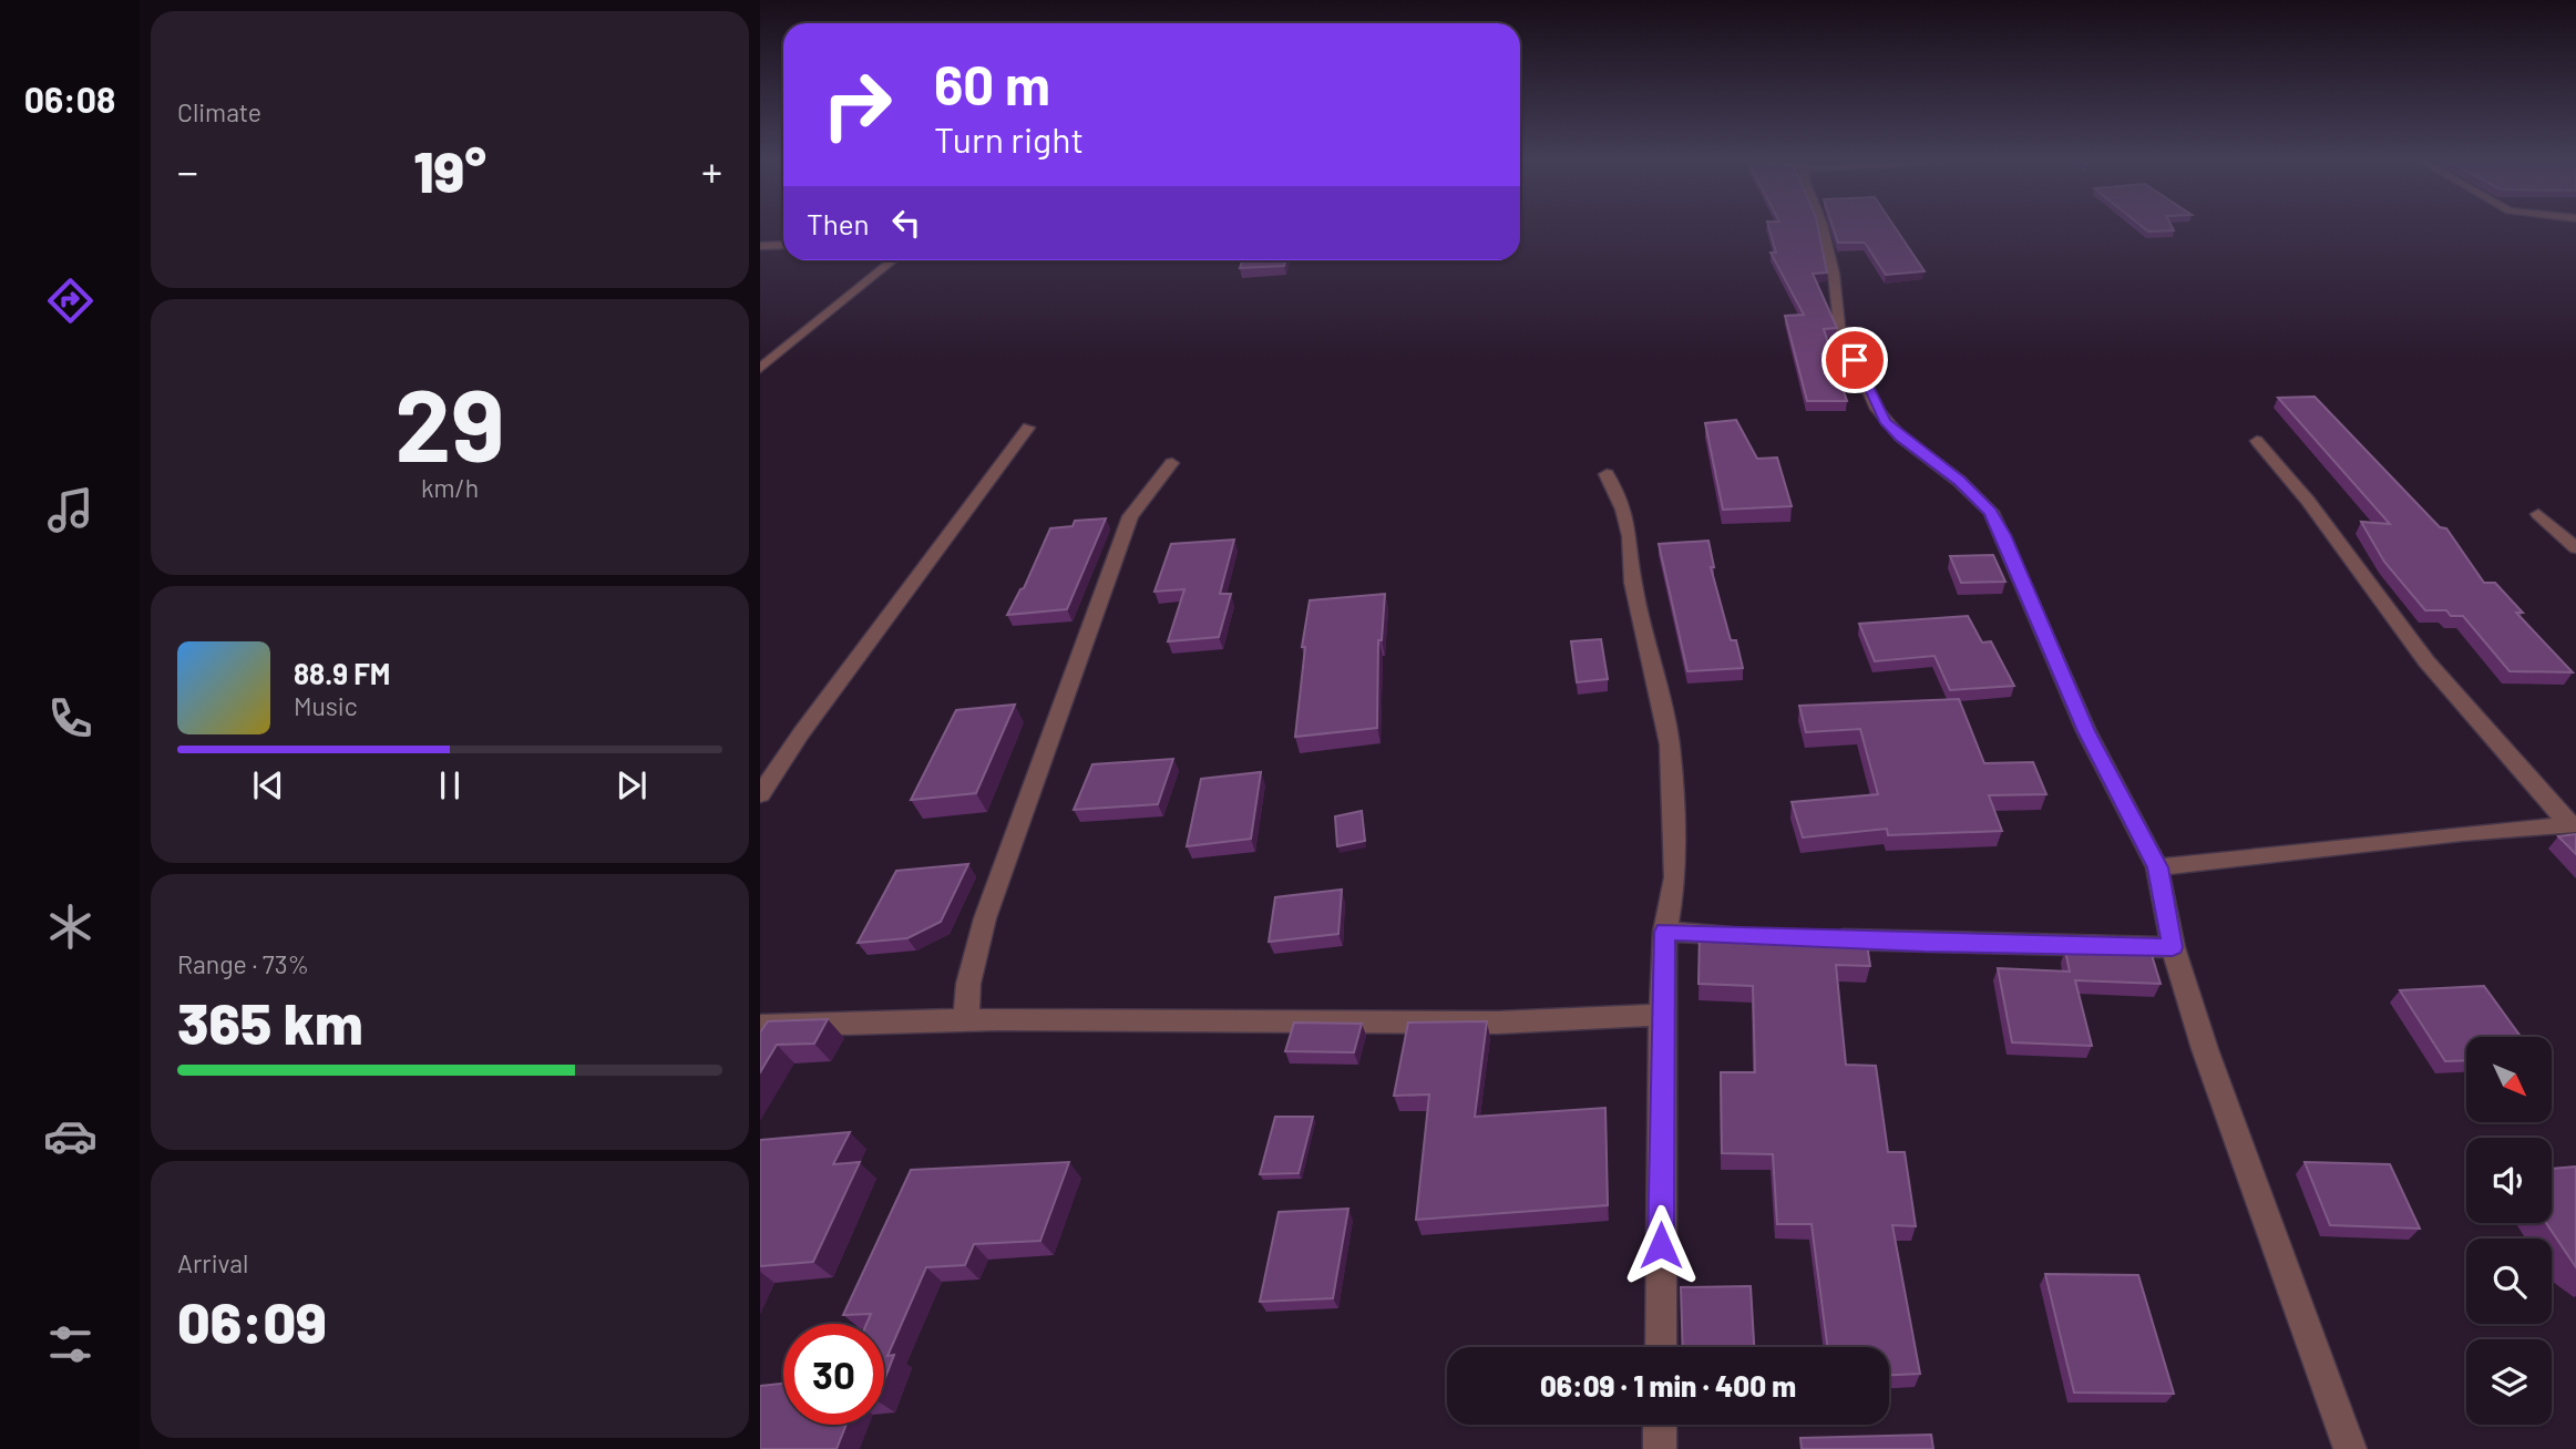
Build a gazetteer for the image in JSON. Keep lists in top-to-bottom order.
{
  "north": "bottom right",
  "page": {
    "tabs": "06:08",
    "tile": [
      "Climate",
      ["29", "km/h"],
      ["Range · 73%", "365 km"],
      ["Arrival", "06:09"]
    ],
    "turn": ["60 m", "Turn right"],
    "heat": ["−", "19°", "+"],
    "then": "Then",
    "song": ["88.9 FM", "Music"],
    "limit": "30",
    "trip": "06:09 · 1 min · 400 m"
  }
}
